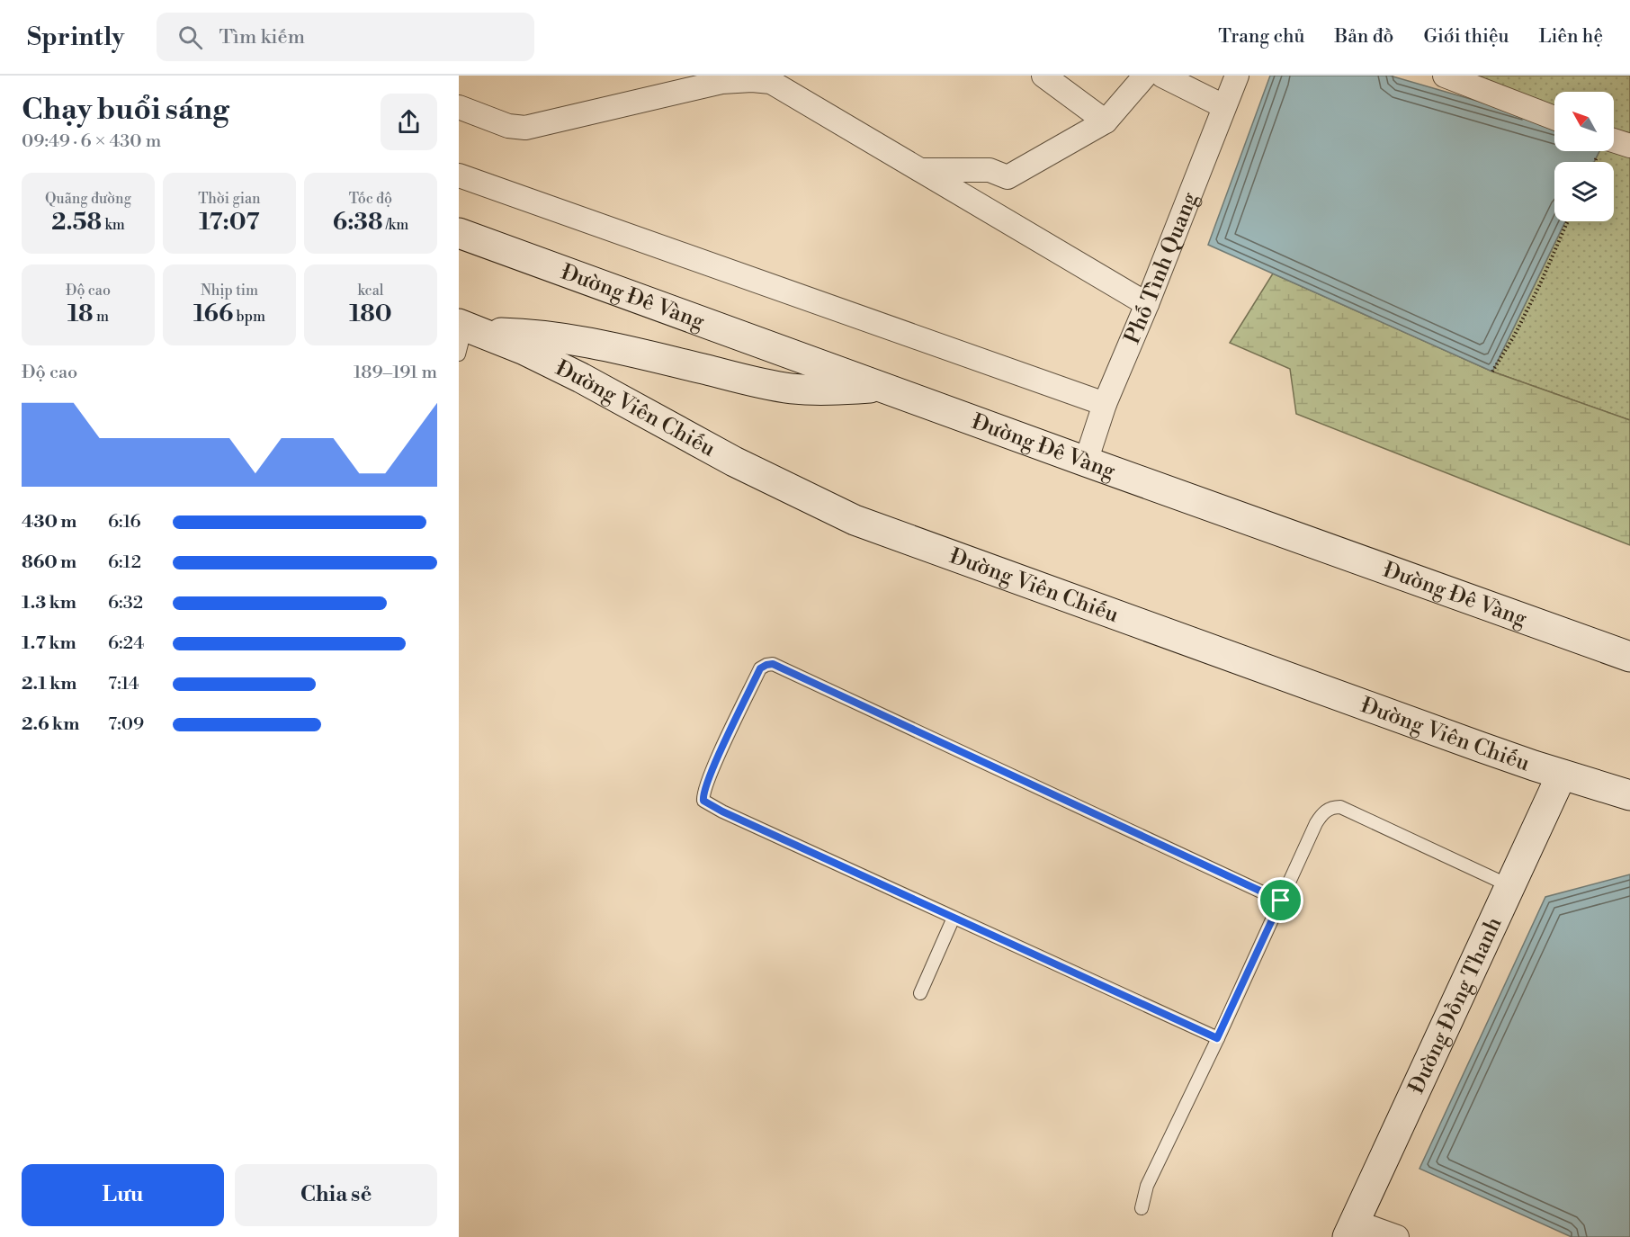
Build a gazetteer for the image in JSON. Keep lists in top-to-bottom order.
{
  "streets": {
    "street": [
      "Phố Tình Quang",
      "Đường Đê Vàng",
      "Đường Viên Chiếu",
      "Đường Đồng Thanh"
    ]
  },
  "crossings": [
    ["Phố Tình Quang", "Đường Đê Vàng"],
    ["Đường Viên Chiếu", "Đường Đồng Thanh"]
  ],
  "north": "top left",
  "page": {
    "header": "Sprintly",
    "search": "Tìm kiếm",
    "nav": [
      "Trang chủ",
      "Bản đồ",
      "Giới thiệu",
      "Liên hệ"
    ],
    "heading": ["Chạy buổi sáng", "09:49 · 6 × 430 m"],
    "stats": [
      ["Quãng đường", "2.58 km"],
      ["Thời gian", "17:07"],
      ["Tốc độ", "6:38 /km"],
      ["Độ cao", "18 m"],
      ["Nhịp tim", "166 bpm"],
      ["kcal", "180"]
    ],
    "chart": ["Độ cao", "189–191 m"],
    "list": [
      {
        "name": "430 m",
        "note": "6:16"
      },
      {
        "name": "860 m",
        "note": "6:12"
      },
      {
        "name": "1.3 km",
        "note": "6:32"
      },
      {
        "name": "1.7 km",
        "note": "6:24"
      },
      {
        "name": "2.1 km",
        "note": "7:14"
      },
      {
        "name": "2.6 km",
        "note": "7:09"
      }
    ],
    "buttons": ["Lưu", "Chia sẻ"]
  }
}
